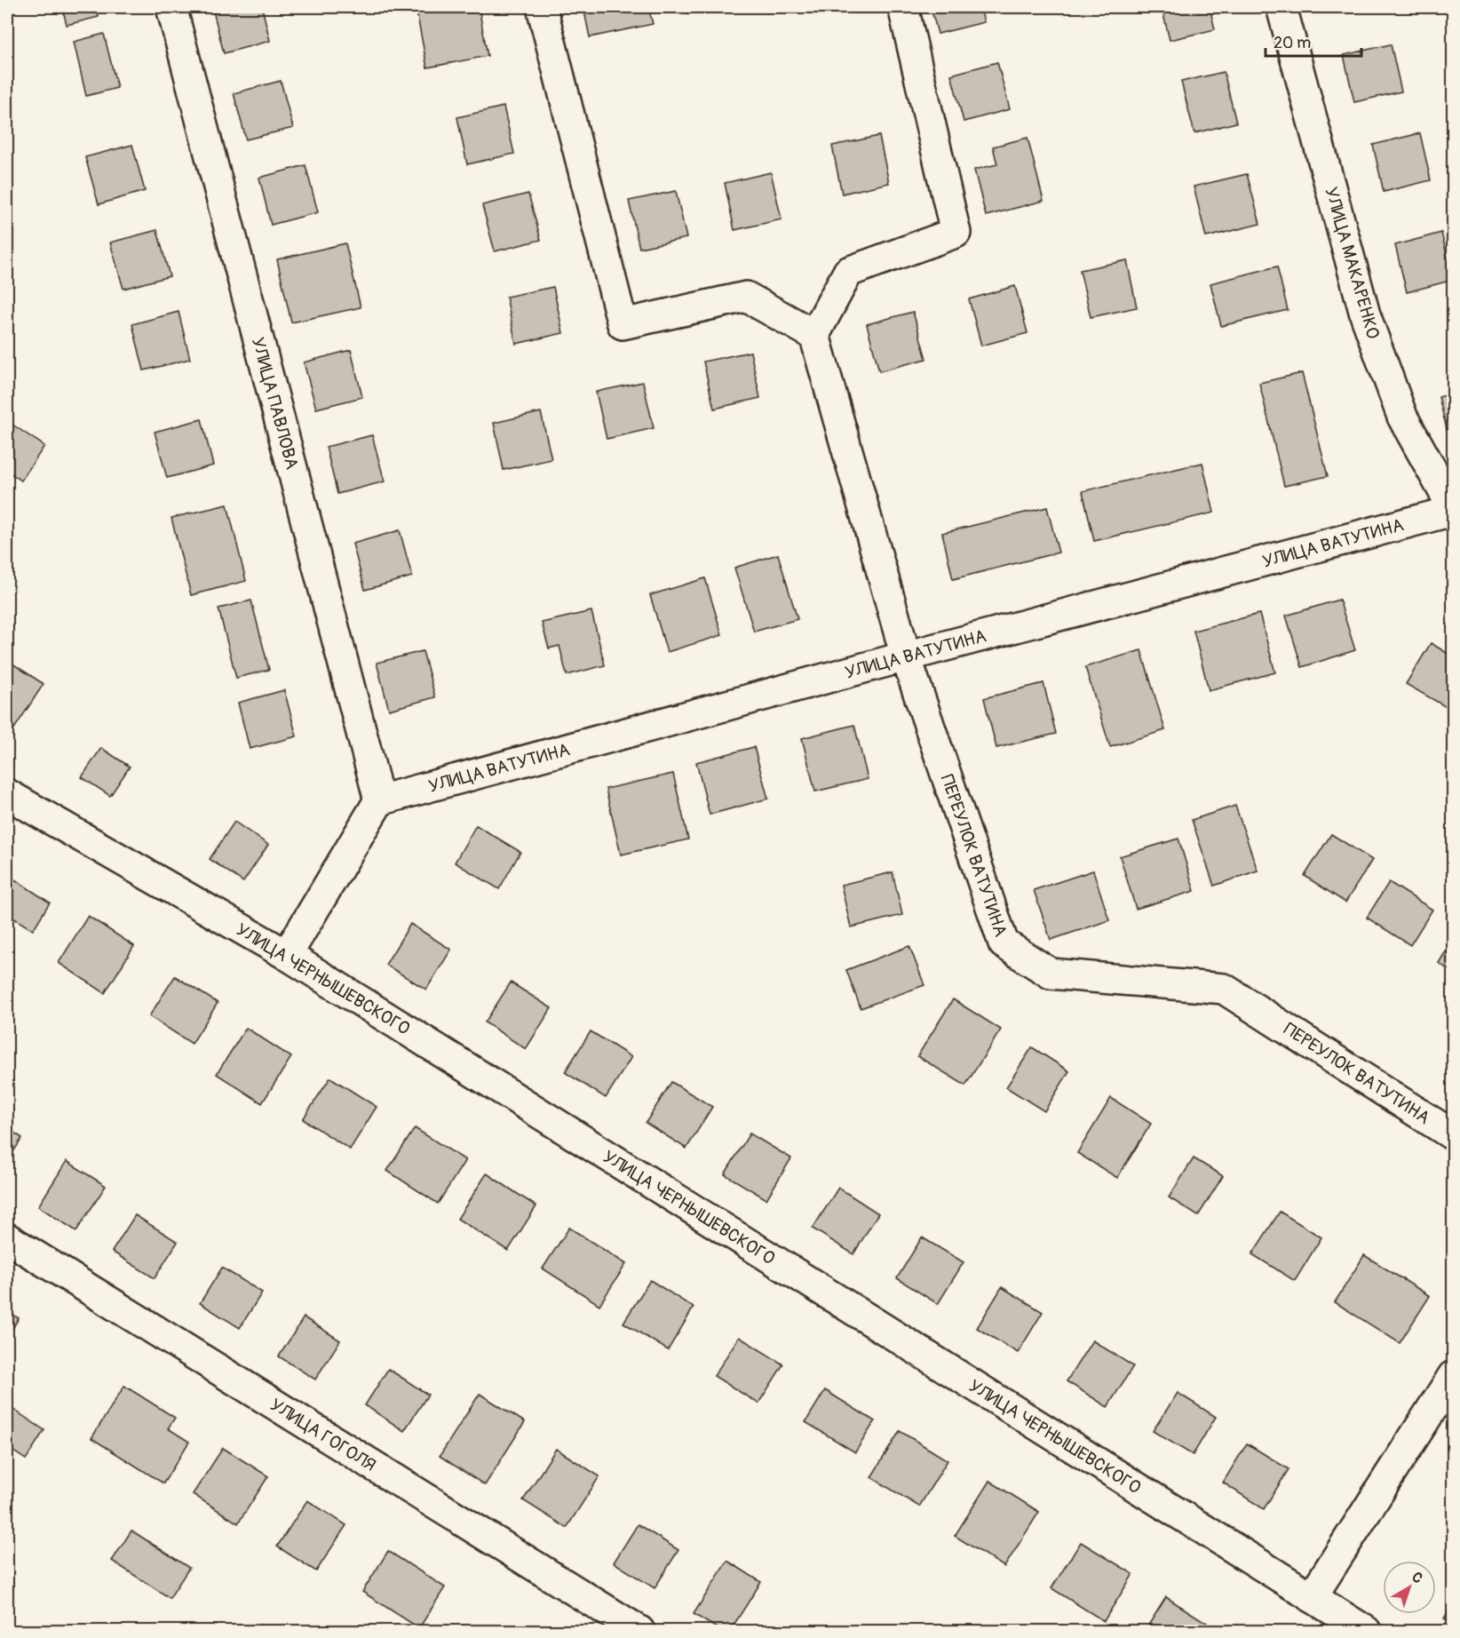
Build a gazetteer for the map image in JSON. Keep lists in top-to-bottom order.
{
  "streets": {
    "street": [
      "УЛИЦА МАКАРЕНКО",
      "УЛИЦА ПАВЛОВА",
      "УЛИЦА ВАТУТИНА",
      "ПЕРЕУЛОК ВАТУТИНА",
      "УЛИЦА ЧЕРНЫШЕВСКОГО",
      "УЛИЦА ГОГОЛЯ"
    ]
  },
  "crossings": [
    ["УЛИЦА МАКАРЕНКО", "УЛИЦА ВАТУТИНА"],
    ["УЛИЦА ПАВЛОВА", "УЛИЦА ВАТУТИНА"],
    ["УЛИЦА ВАТУТИНА", "ПЕРЕУЛОК ВАТУТИНА"]
  ],
  "scale_bar": "20 m",
  "north": "top right"
}
